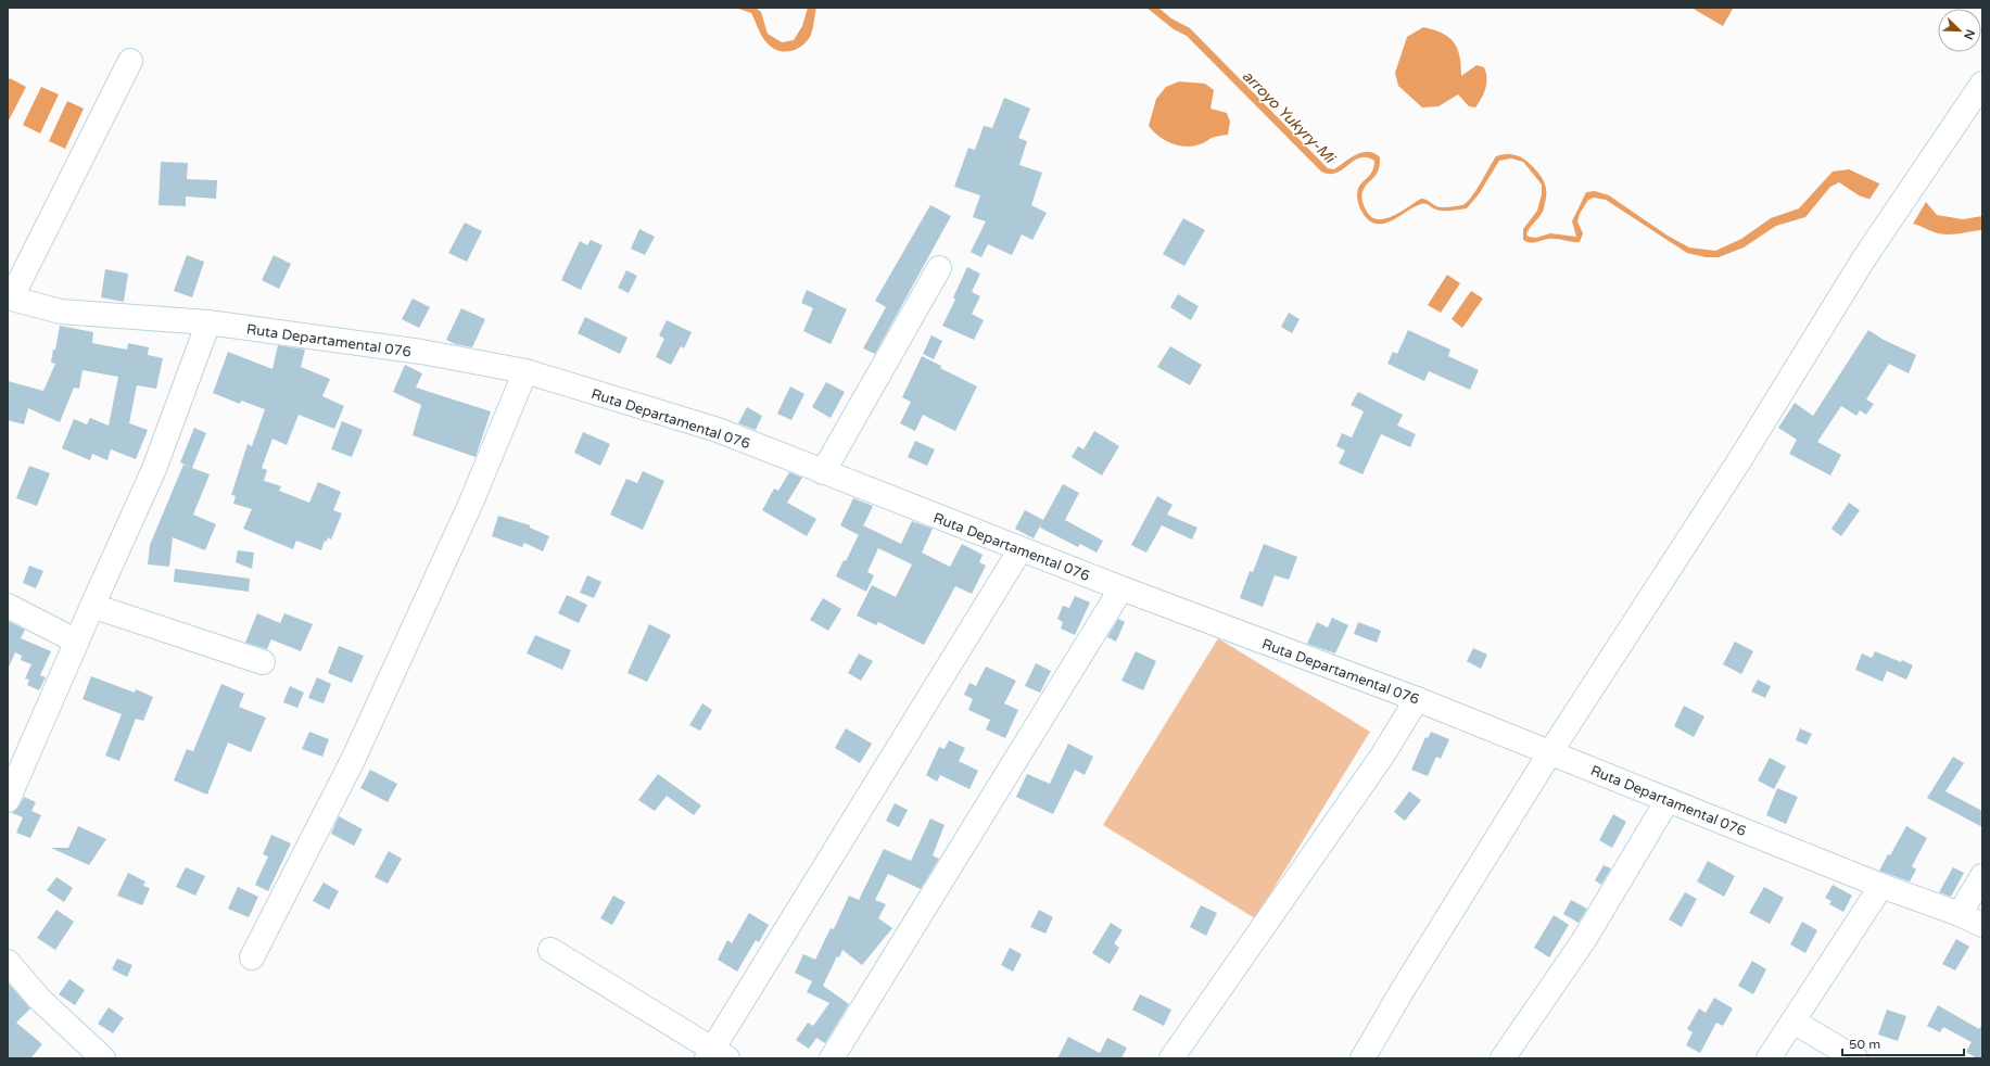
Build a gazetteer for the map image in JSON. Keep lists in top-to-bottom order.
{
  "streets": {
    "street": ["Ruta Departamental 076"]
  },
  "water": ["arroyo Yukyry-Mi"],
  "scale_bar": "50 m",
  "north": "bottom right"
}
